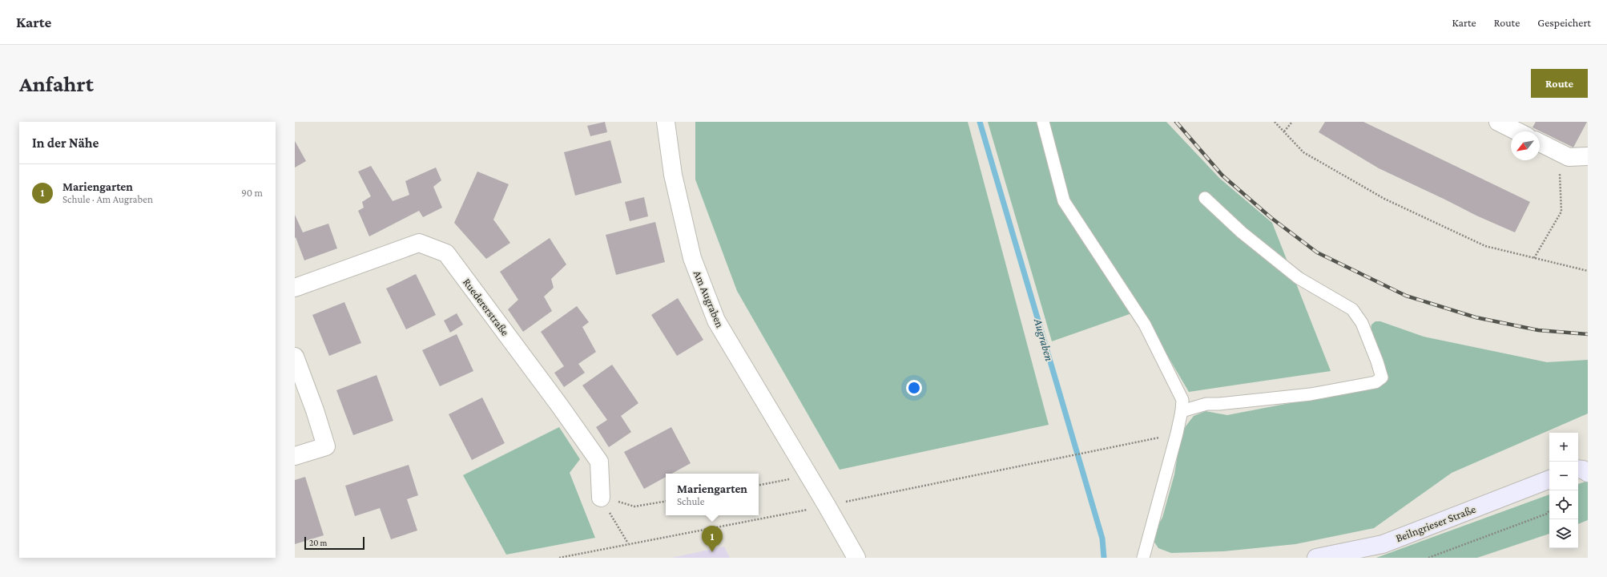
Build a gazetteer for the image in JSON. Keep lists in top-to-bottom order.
{
  "streets": {
    "main road": ["Beilngrieser Straße"],
    "street": ["Am Augraben", "Ruedererstraße"]
  },
  "water": ["Augraben"],
  "scale_bar": "20 m",
  "north": "bottom left",
  "page": {
    "header": "Karte",
    "nav": ["Karte", "Route", "Gespeichert"],
    "buttons": "Route",
    "title": "Anfahrt",
    "heading": "In der Nähe",
    "list": [
      {
        "mark": "1",
        "name": "Mariengarten",
        "note": "Schule · Am Augraben",
        "value": "90 m"
      }
    ],
    "map_buttons": ["+", "−"],
    "popup": ["Mariengarten", "Schule"],
    "pins": "1",
    "scale": "20 m"
  }
}
